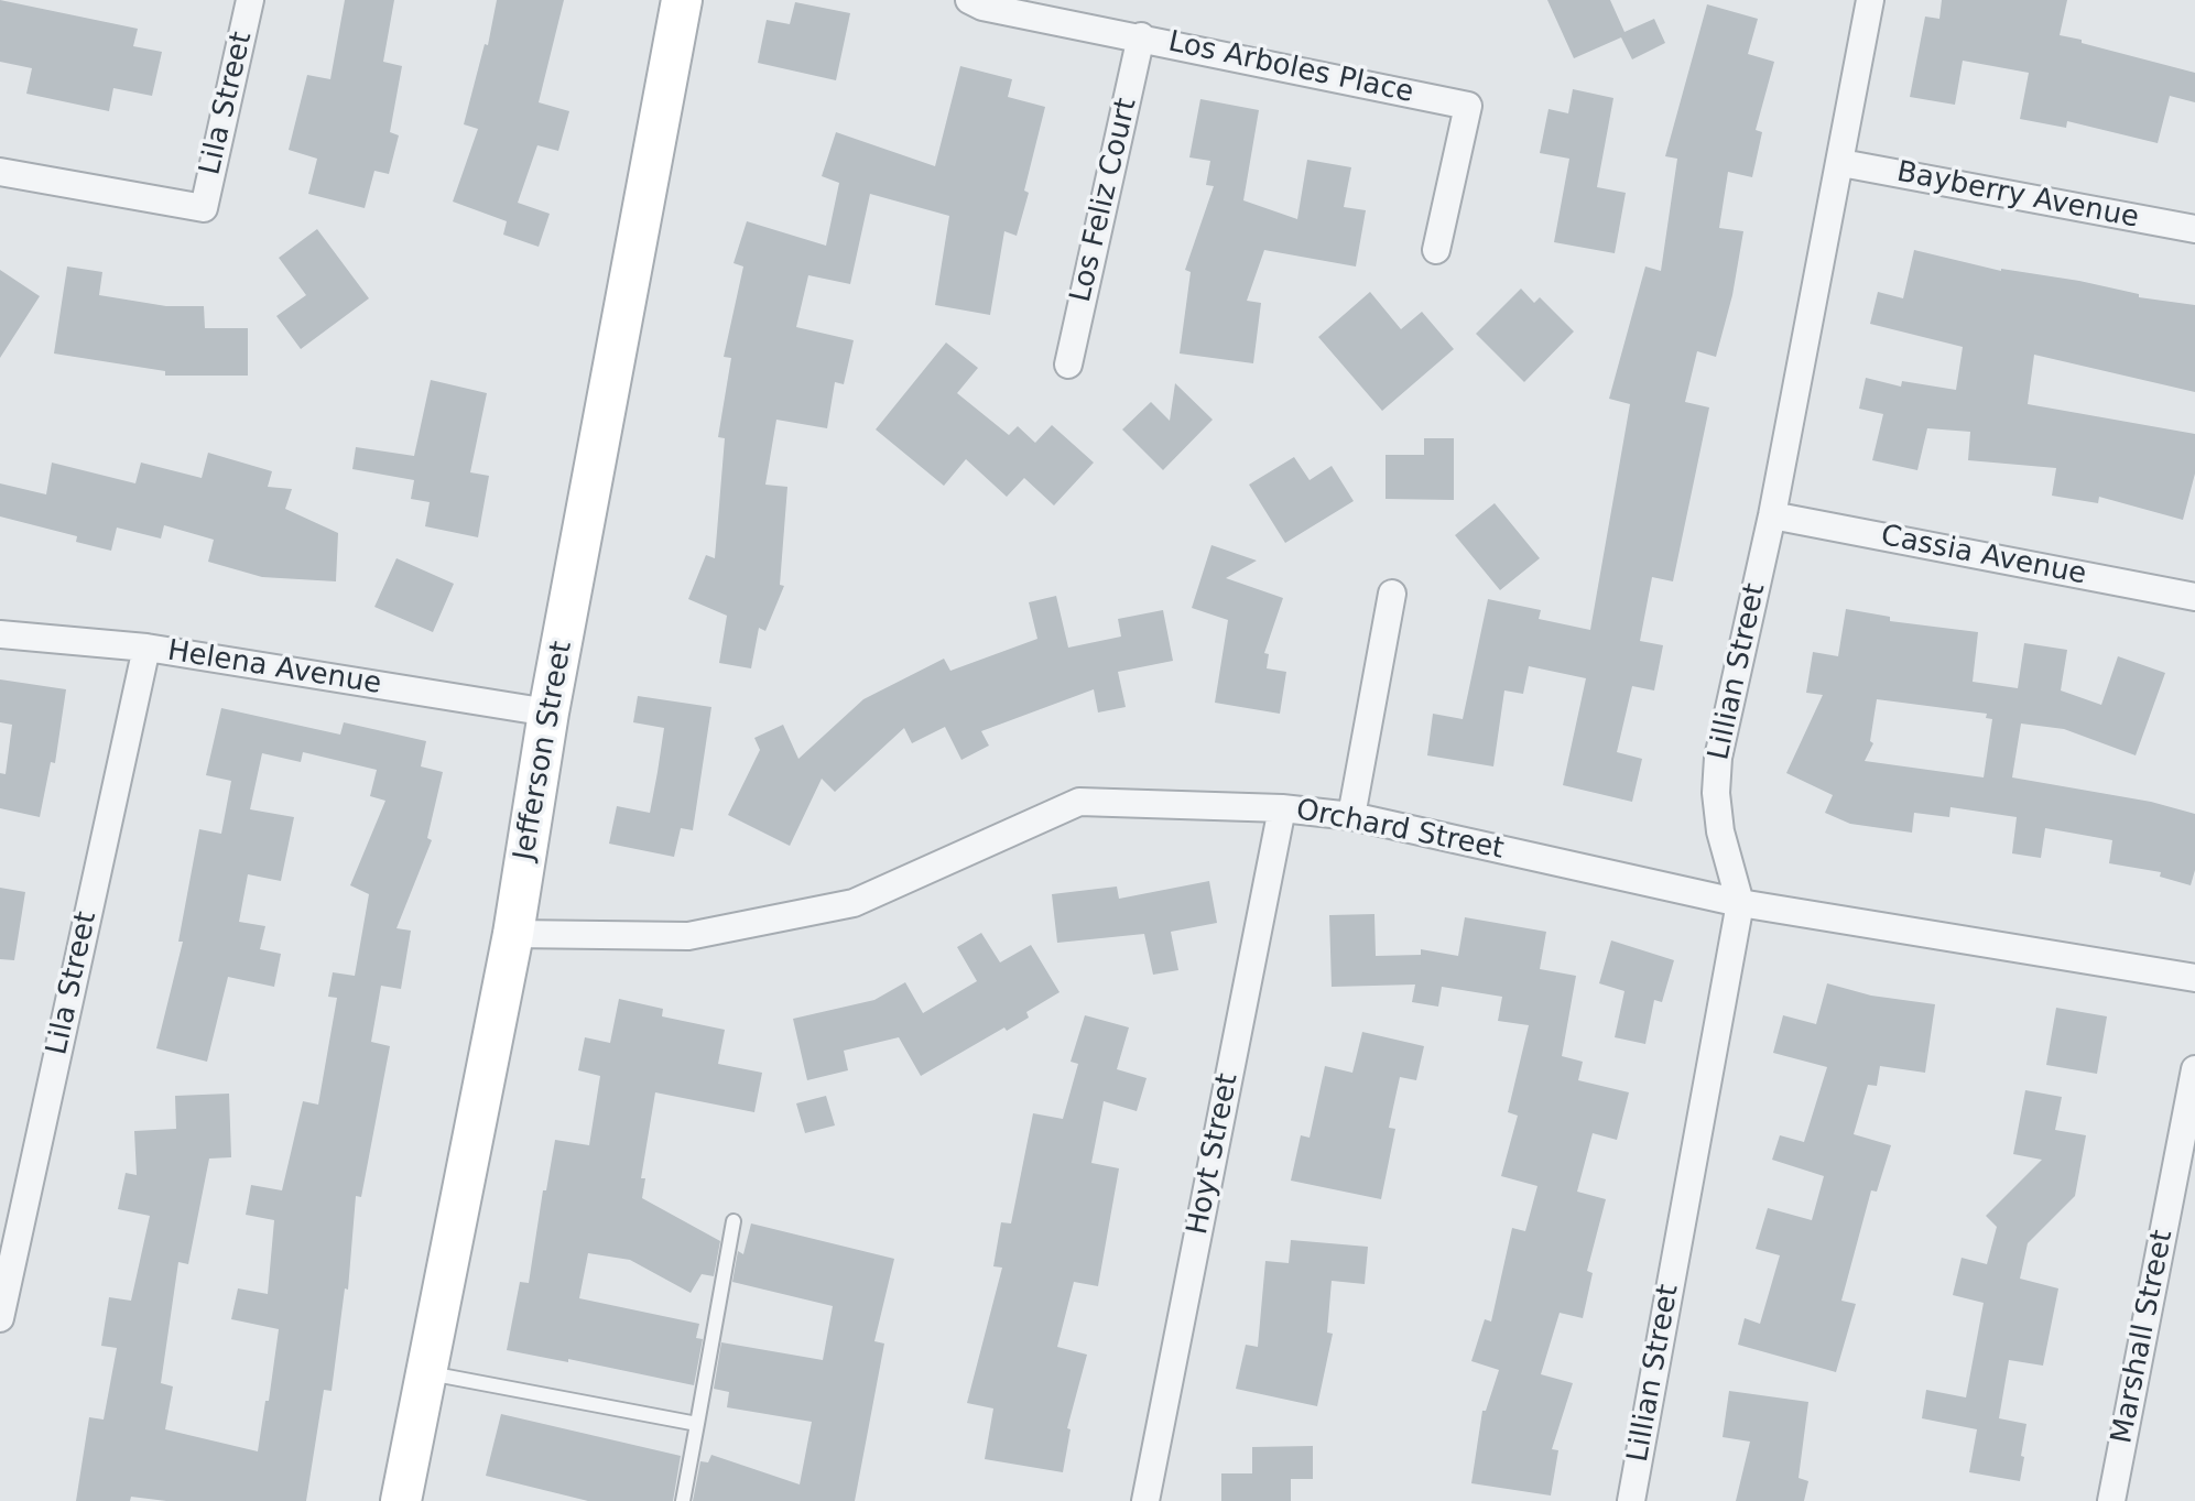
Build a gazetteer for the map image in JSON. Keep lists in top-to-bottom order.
{
  "streets": {
    "street": [
      "Los Arboles Place",
      "Lila Street",
      "Bayberry Avenue",
      "Los Feliz Court",
      "Cassia Avenue",
      "Helena Avenue",
      "Lillian Street",
      "Jefferson Street",
      "Orchard Street",
      "Hoyt Street",
      "Marshall Street"
    ]
  },
  "crossings": [
    ["Los Arboles Place", "Los Feliz Court"],
    ["Lila Street", "Helena Avenue"],
    ["Bayberry Avenue", "Lillian Street"],
    ["Cassia Avenue", "Lillian Street"],
    ["Helena Avenue", "Jefferson Street"],
    ["Lillian Street", "Orchard Street"],
    ["Jefferson Street", "Orchard Street"],
    ["Orchard Street", "Hoyt Street"]
  ]
}
